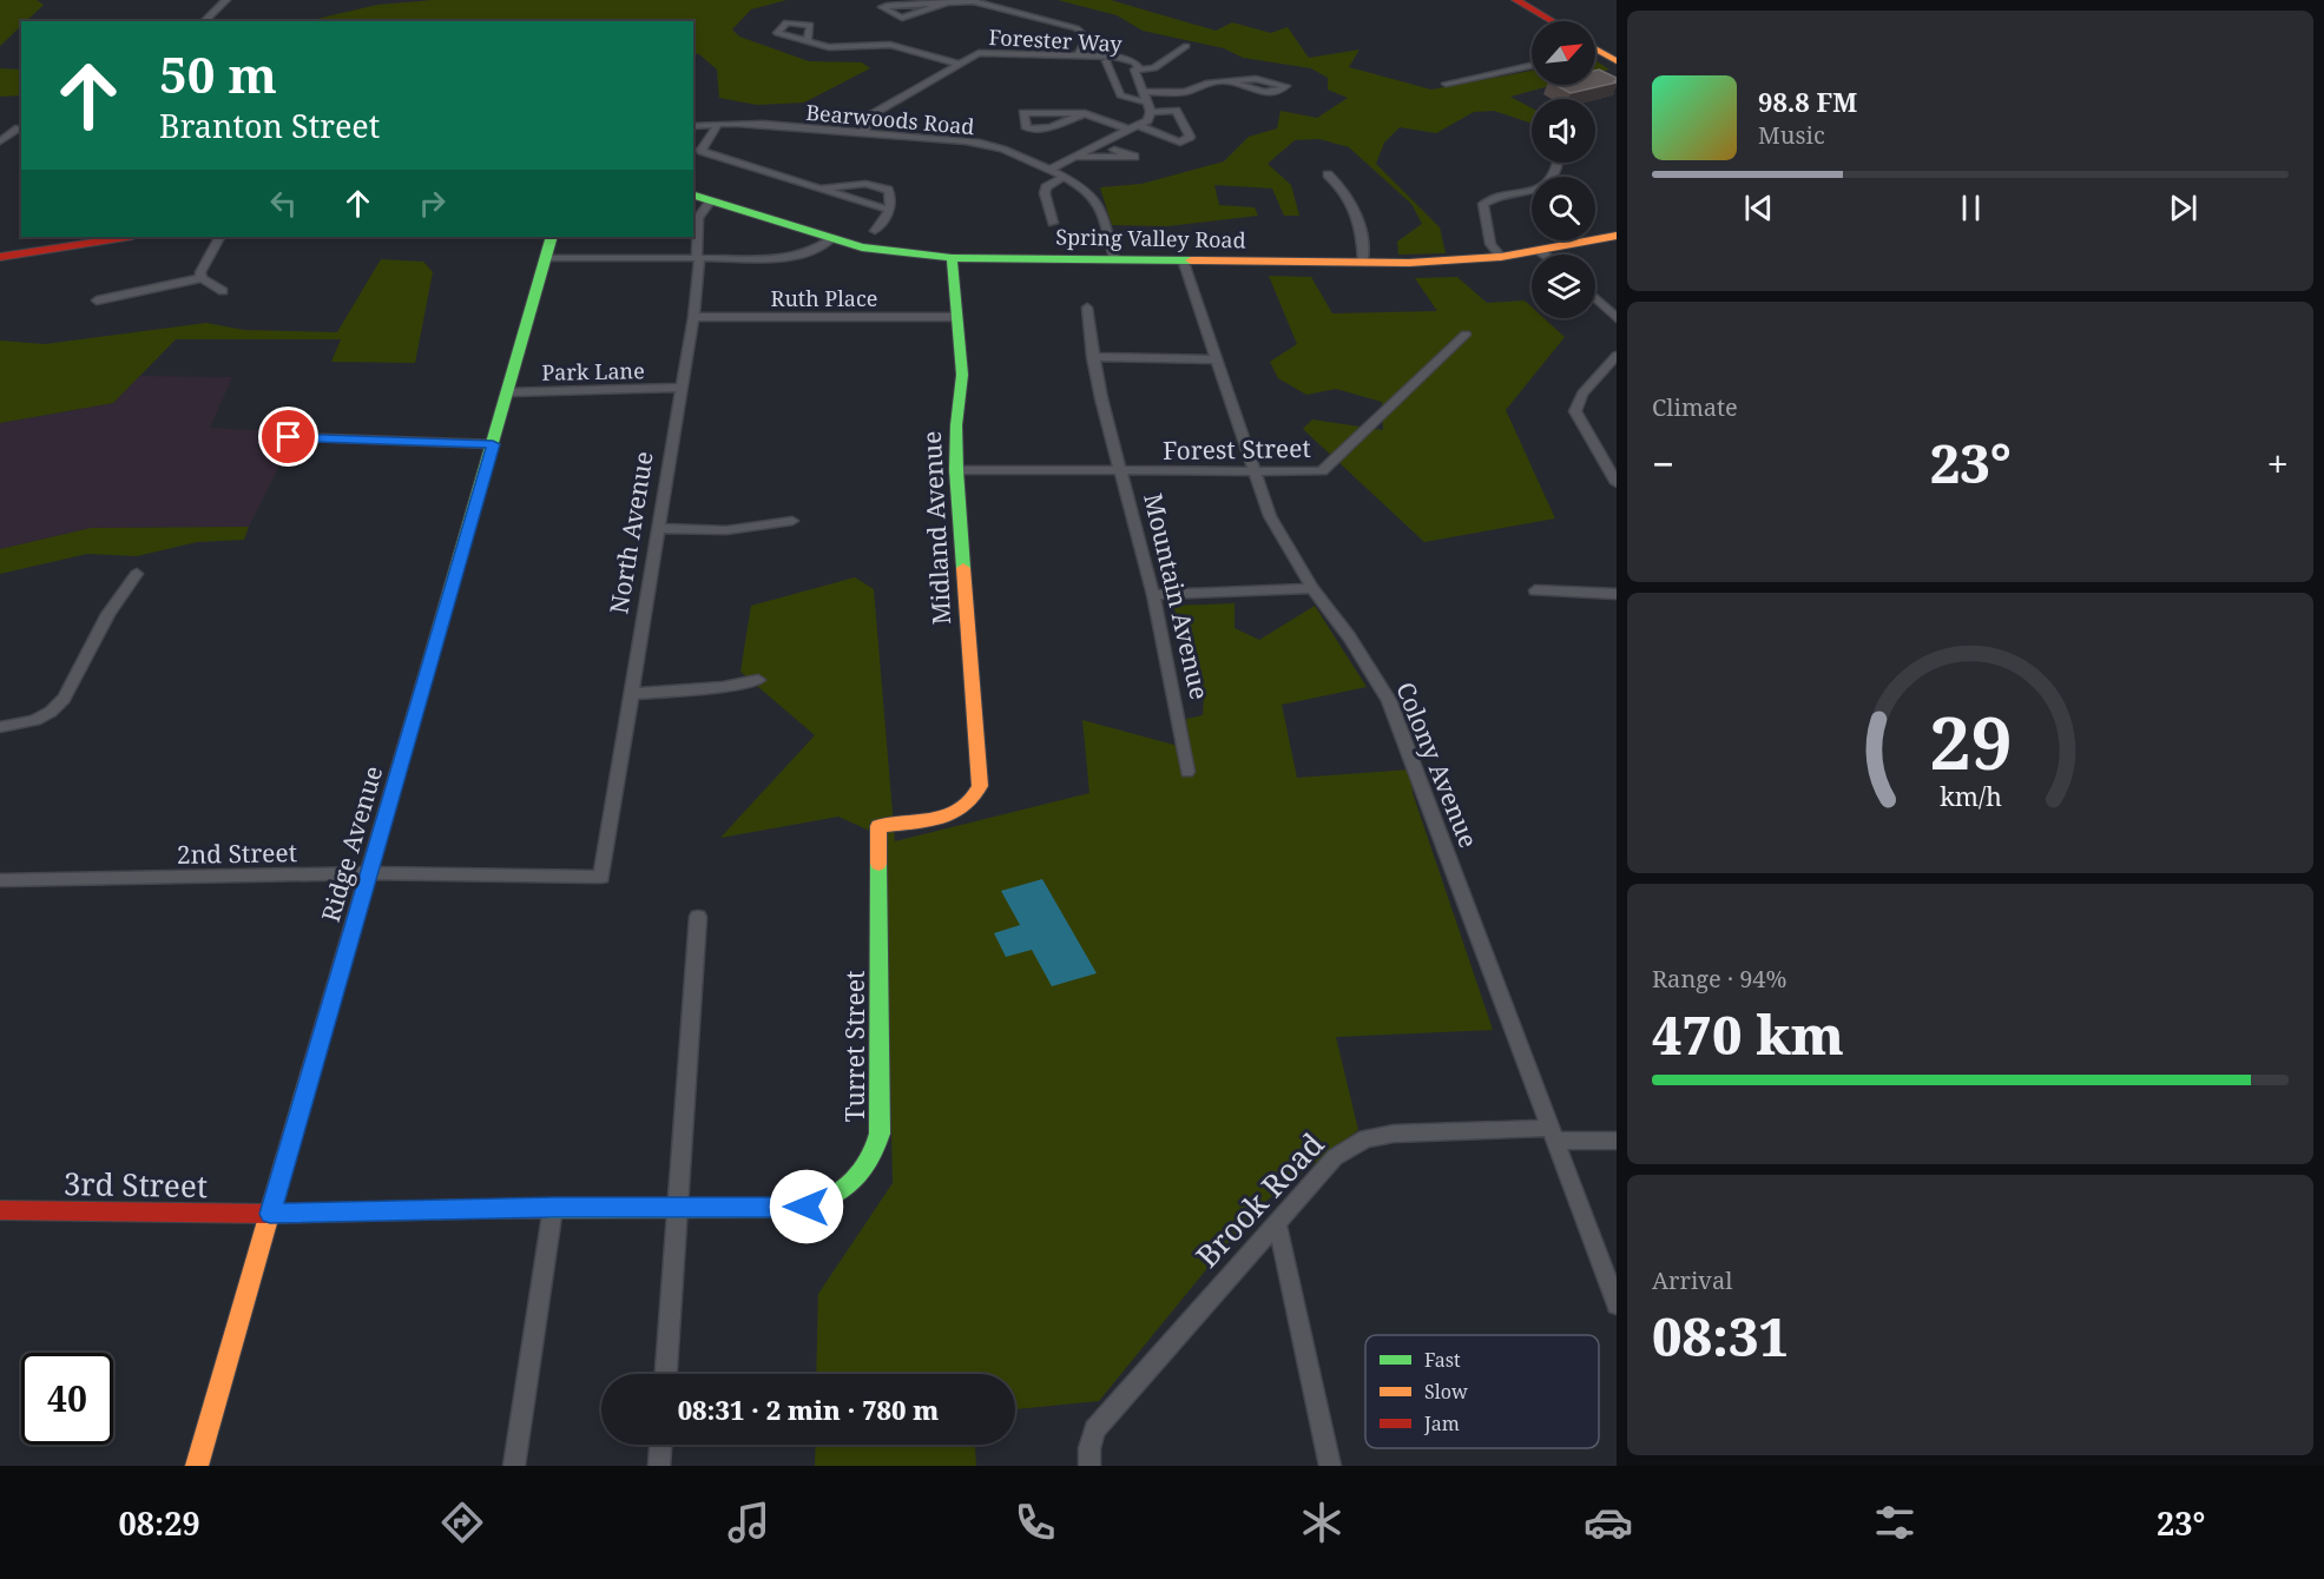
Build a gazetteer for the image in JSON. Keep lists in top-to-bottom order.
{
  "streets": {
    "street": [
      "Forester Way",
      "Bearwoods Road",
      "Spring Valley Road",
      "Ruth Place",
      "Park Lane",
      "Forest Street",
      "Midland Avenue",
      "North Avenue",
      "Mountain Avenue",
      "Colony Avenue",
      "Ridge Avenue",
      "2nd Street",
      "Turret Street",
      "3rd Street",
      "Brook Road"
    ]
  },
  "crossings": [
    ["Forester Way", "Bearwoods Road"],
    ["Bearwoods Road", "Spring Valley Road"],
    ["Spring Valley Road", "Midland Avenue"],
    ["Spring Valley Road", "North Avenue"],
    ["Spring Valley Road", "Colony Avenue"],
    ["Ruth Place", "Midland Avenue"],
    ["Ruth Place", "North Avenue"],
    ["Park Lane", "North Avenue"],
    ["Park Lane", "Ridge Avenue"],
    ["Forest Street", "Midland Avenue"],
    ["Forest Street", "Mountain Avenue"],
    ["Forest Street", "Colony Avenue"],
    ["Midland Avenue", "Turret Street"],
    ["North Avenue", "2nd Street"],
    ["Colony Avenue", "Brook Road"],
    ["Ridge Avenue", "2nd Street"],
    ["Ridge Avenue", "3rd Street"],
    ["Turret Street", "3rd Street"]
  ],
  "legend": ["Fast", "Slow", "Jam"],
  "north": "top right",
  "page": {
    "turn": ["50 m", "Branton Street"],
    "song": ["98.8 FM", "Music"],
    "tile": [
      "Climate",
      ["Range · 94%", "470 km"],
      ["Arrival", "08:31"]
    ],
    "heat": ["−", "23°", "+"],
    "limit": "40",
    "trip": "08:31 · 2 min · 780 m",
    "tabs": ["08:29", "23°"],
    "gauge": ["29", "km/h"]
  }
}
